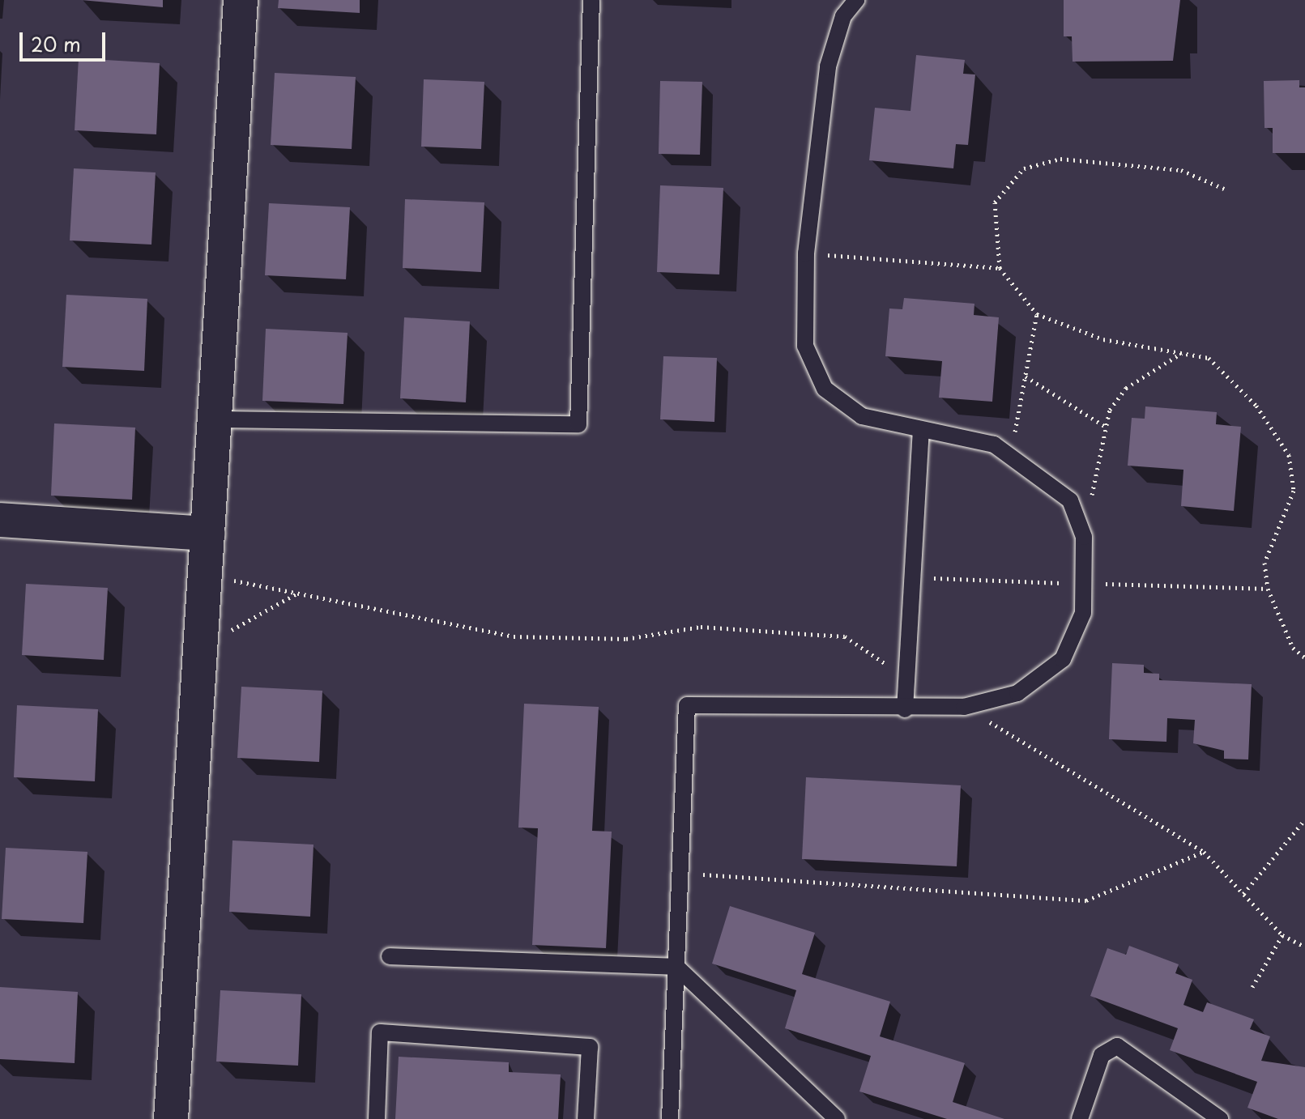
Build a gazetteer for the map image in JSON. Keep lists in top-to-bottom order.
{
  "scale_bar": "20 m"
}
